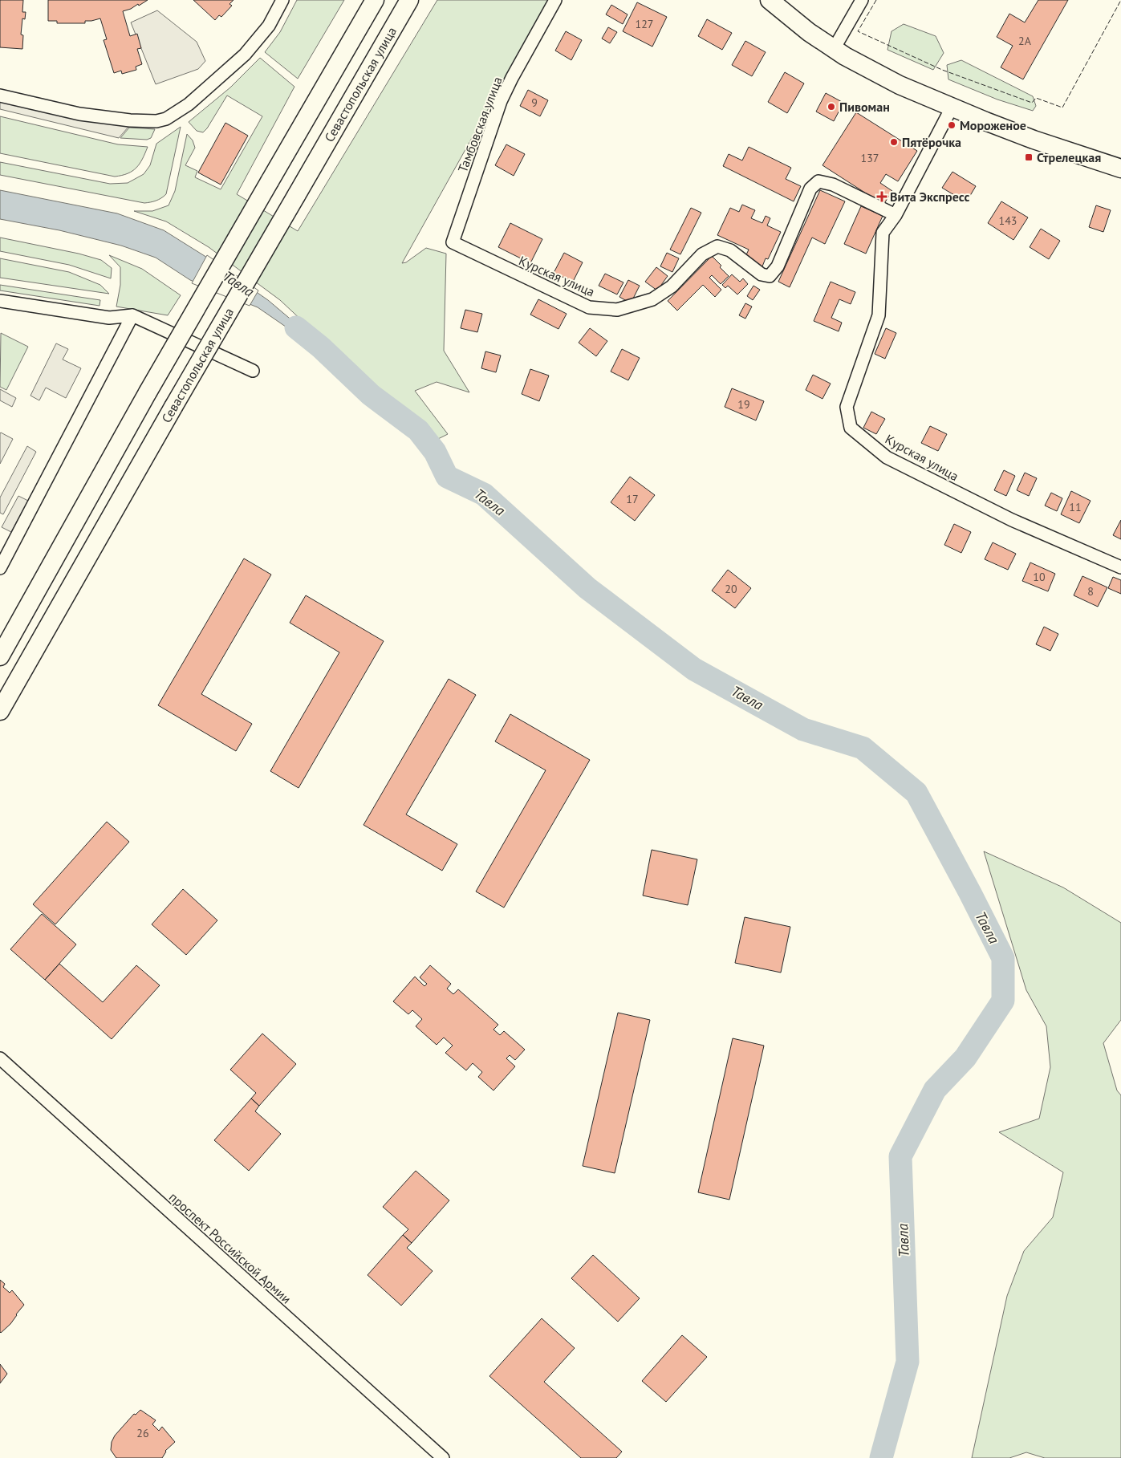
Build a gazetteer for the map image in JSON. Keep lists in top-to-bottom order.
{
  "streets": {
    "main road": ["Севастопольская улица"],
    "street": ["Тамбовская улица", "Курская улица", "проспект Российской Армии"]
  },
  "crossings": [
    ["Тамбовская улица", "Курская улица"]
  ],
  "water": ["Тавла"],
  "places": {
    "other": ["Пивоман", "Мороженое", "Пятёрочка"],
    "transit": ["Стрелецкая"],
    "health": ["Вита Экспресс"]
  },
  "house_numbers": [
    "127",
    "2А",
    "9",
    "137",
    "143",
    "19",
    "17",
    "11",
    "10",
    "20",
    "8",
    "26"
  ]
}
